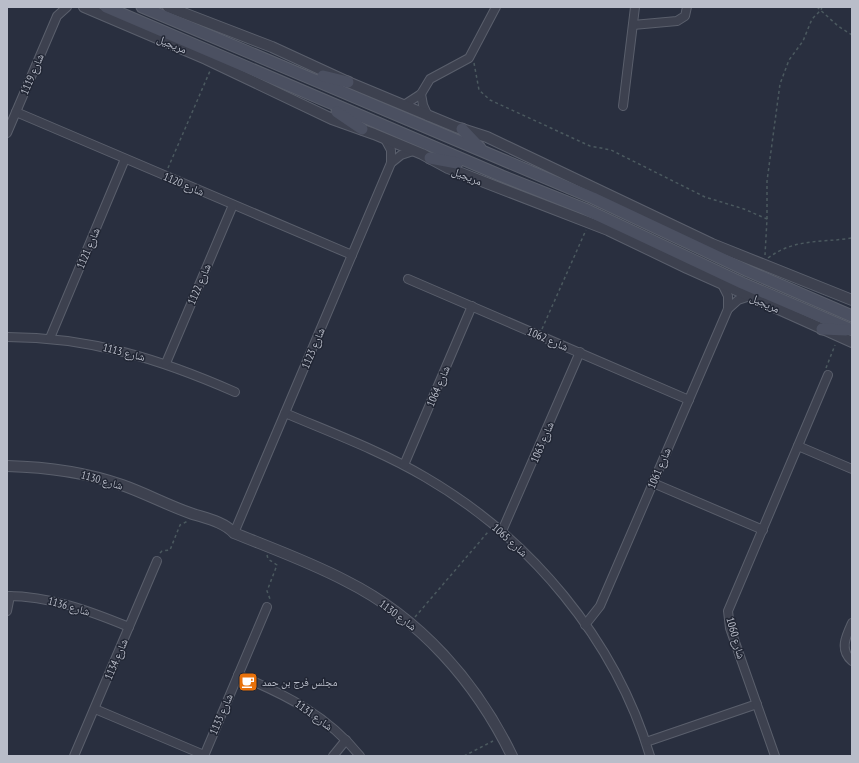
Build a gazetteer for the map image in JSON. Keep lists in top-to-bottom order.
{
  "streets": {
    "main road": ["مريجيل"],
    "street": [
      "شارع 1119",
      "شارع 1120",
      "شارع 1121",
      "شارع 1122",
      "شارع 1062",
      "شارع 1123",
      "شارع 1113",
      "شارع 1064",
      "شارع 1063",
      "شارع 1061",
      "شارع 1130",
      "شارع 1065",
      "شارع 1136",
      "شارع 1060",
      "شارع 1134",
      "شارع 1133",
      "شارع 1131"
    ]
  },
  "crossings": [
    ["شارع 1119", "شارع 1120"],
    ["شارع 1120", "شارع 1121"],
    ["شارع 1120", "شارع 1122"],
    ["شارع 1120", "شارع 1123"],
    ["شارع 1121", "شارع 1113"],
    ["شارع 1122", "شارع 1113"],
    ["شارع 1062", "شارع 1064"],
    ["شارع 1062", "شارع 1063"],
    ["شارع 1062", "شارع 1061"],
    ["شارع 1123", "شارع 1130"],
    ["شارع 1123", "شارع 1065"],
    ["شارع 1064", "شارع 1065"],
    ["شارع 1063", "شارع 1065"],
    ["شارع 1061", "شارع 1065"],
    ["شارع 1136", "شارع 1134"],
    ["شارع 1134", "شارع 1133"],
    ["شارع 1133", "شارع 1131"]
  ],
  "places": {
    "cafe": ["مجلس فرج بن حمد"]
  }
}
